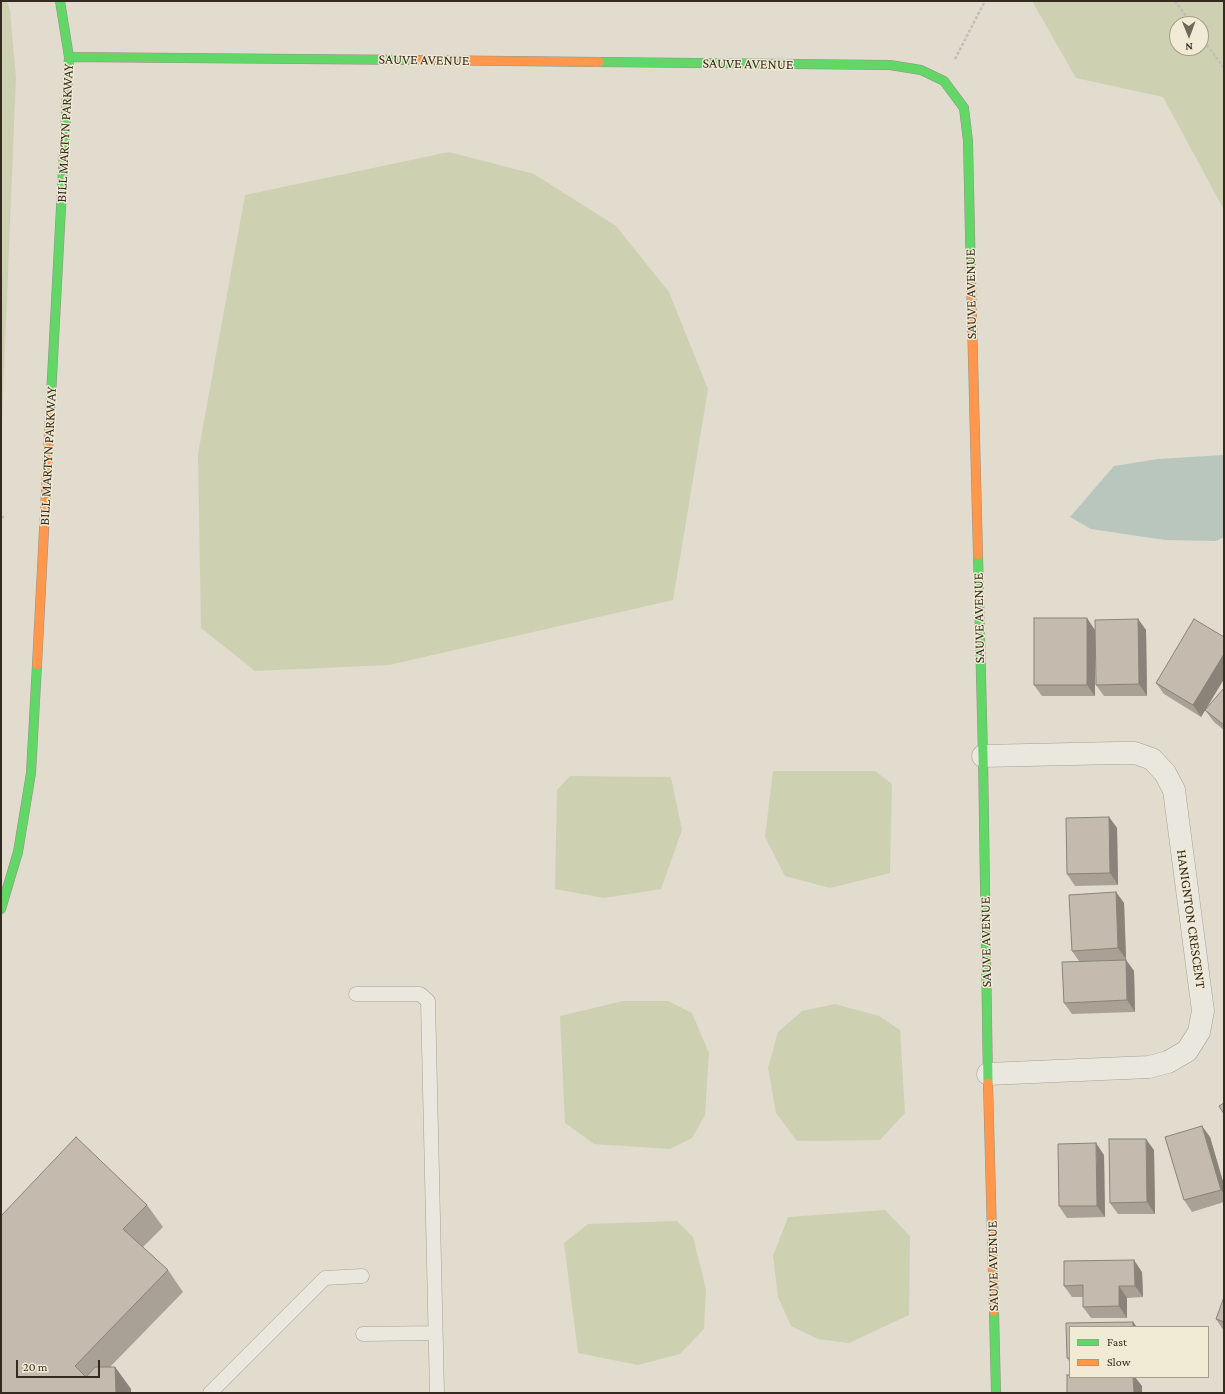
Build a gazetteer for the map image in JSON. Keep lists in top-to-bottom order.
{
  "streets": {
    "street": ["SAUVE AVENUE", "BILL MARTYN PARKWAY", "HANIGNTON CRESCENT"]
  },
  "crossings": [
    ["SAUVE AVENUE", "BILL MARTYN PARKWAY"],
    ["SAUVE AVENUE", "HANIGNTON CRESCENT"]
  ],
  "legend": ["Fast", "Slow"],
  "scale_bar": "20 m",
  "north": "bottom"
}
